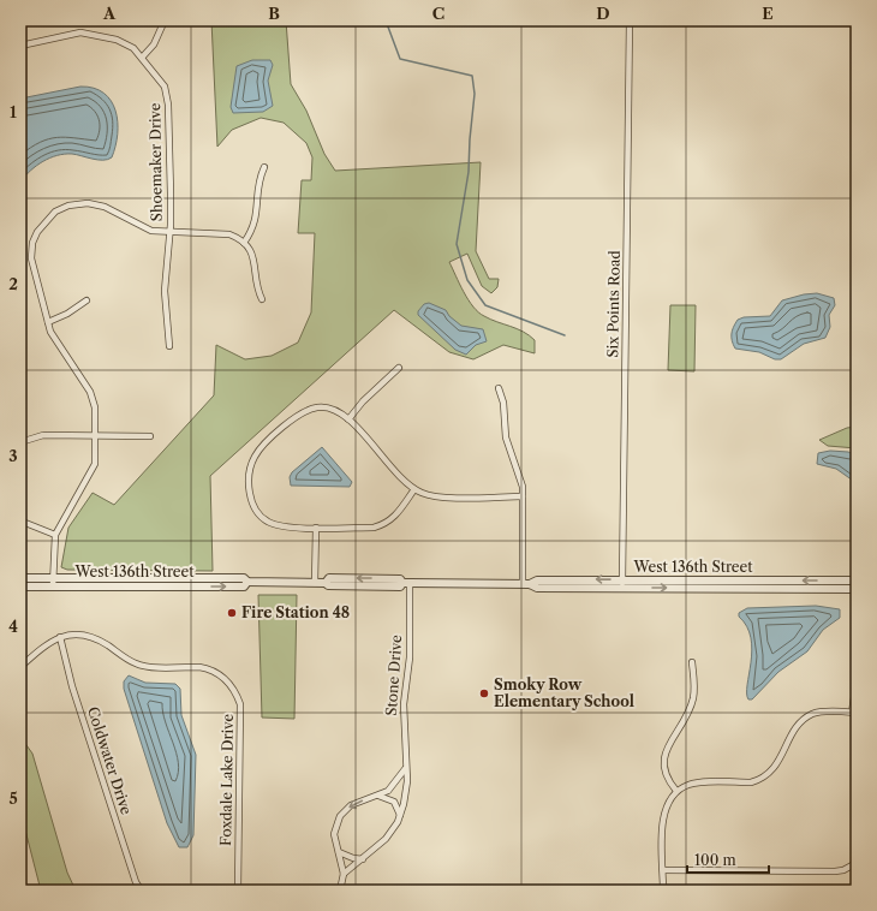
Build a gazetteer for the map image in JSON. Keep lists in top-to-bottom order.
{
  "streets": {
    "street": [
      "Shoemaker Drive",
      "Six Points Road",
      "West 136th Street",
      "Stone Drive",
      "Coldwater Drive",
      "Foxdale Lake Drive"
    ]
  },
  "crossings": [
    ["Six Points Road", "West 136th Street"],
    ["West 136th Street", "Stone Drive"],
    ["Coldwater Drive", "Foxdale Lake Drive"]
  ],
  "places": ["Fire Station 48", "Smoky Row Elementary School"],
  "scale_bar": "100 m",
  "grid": {
    "columns": [
      "A",
      "B",
      "C",
      "D",
      "E"
    ],
    "rows": [
      "1",
      "2",
      "3",
      "4",
      "5"
    ]
  }
}
